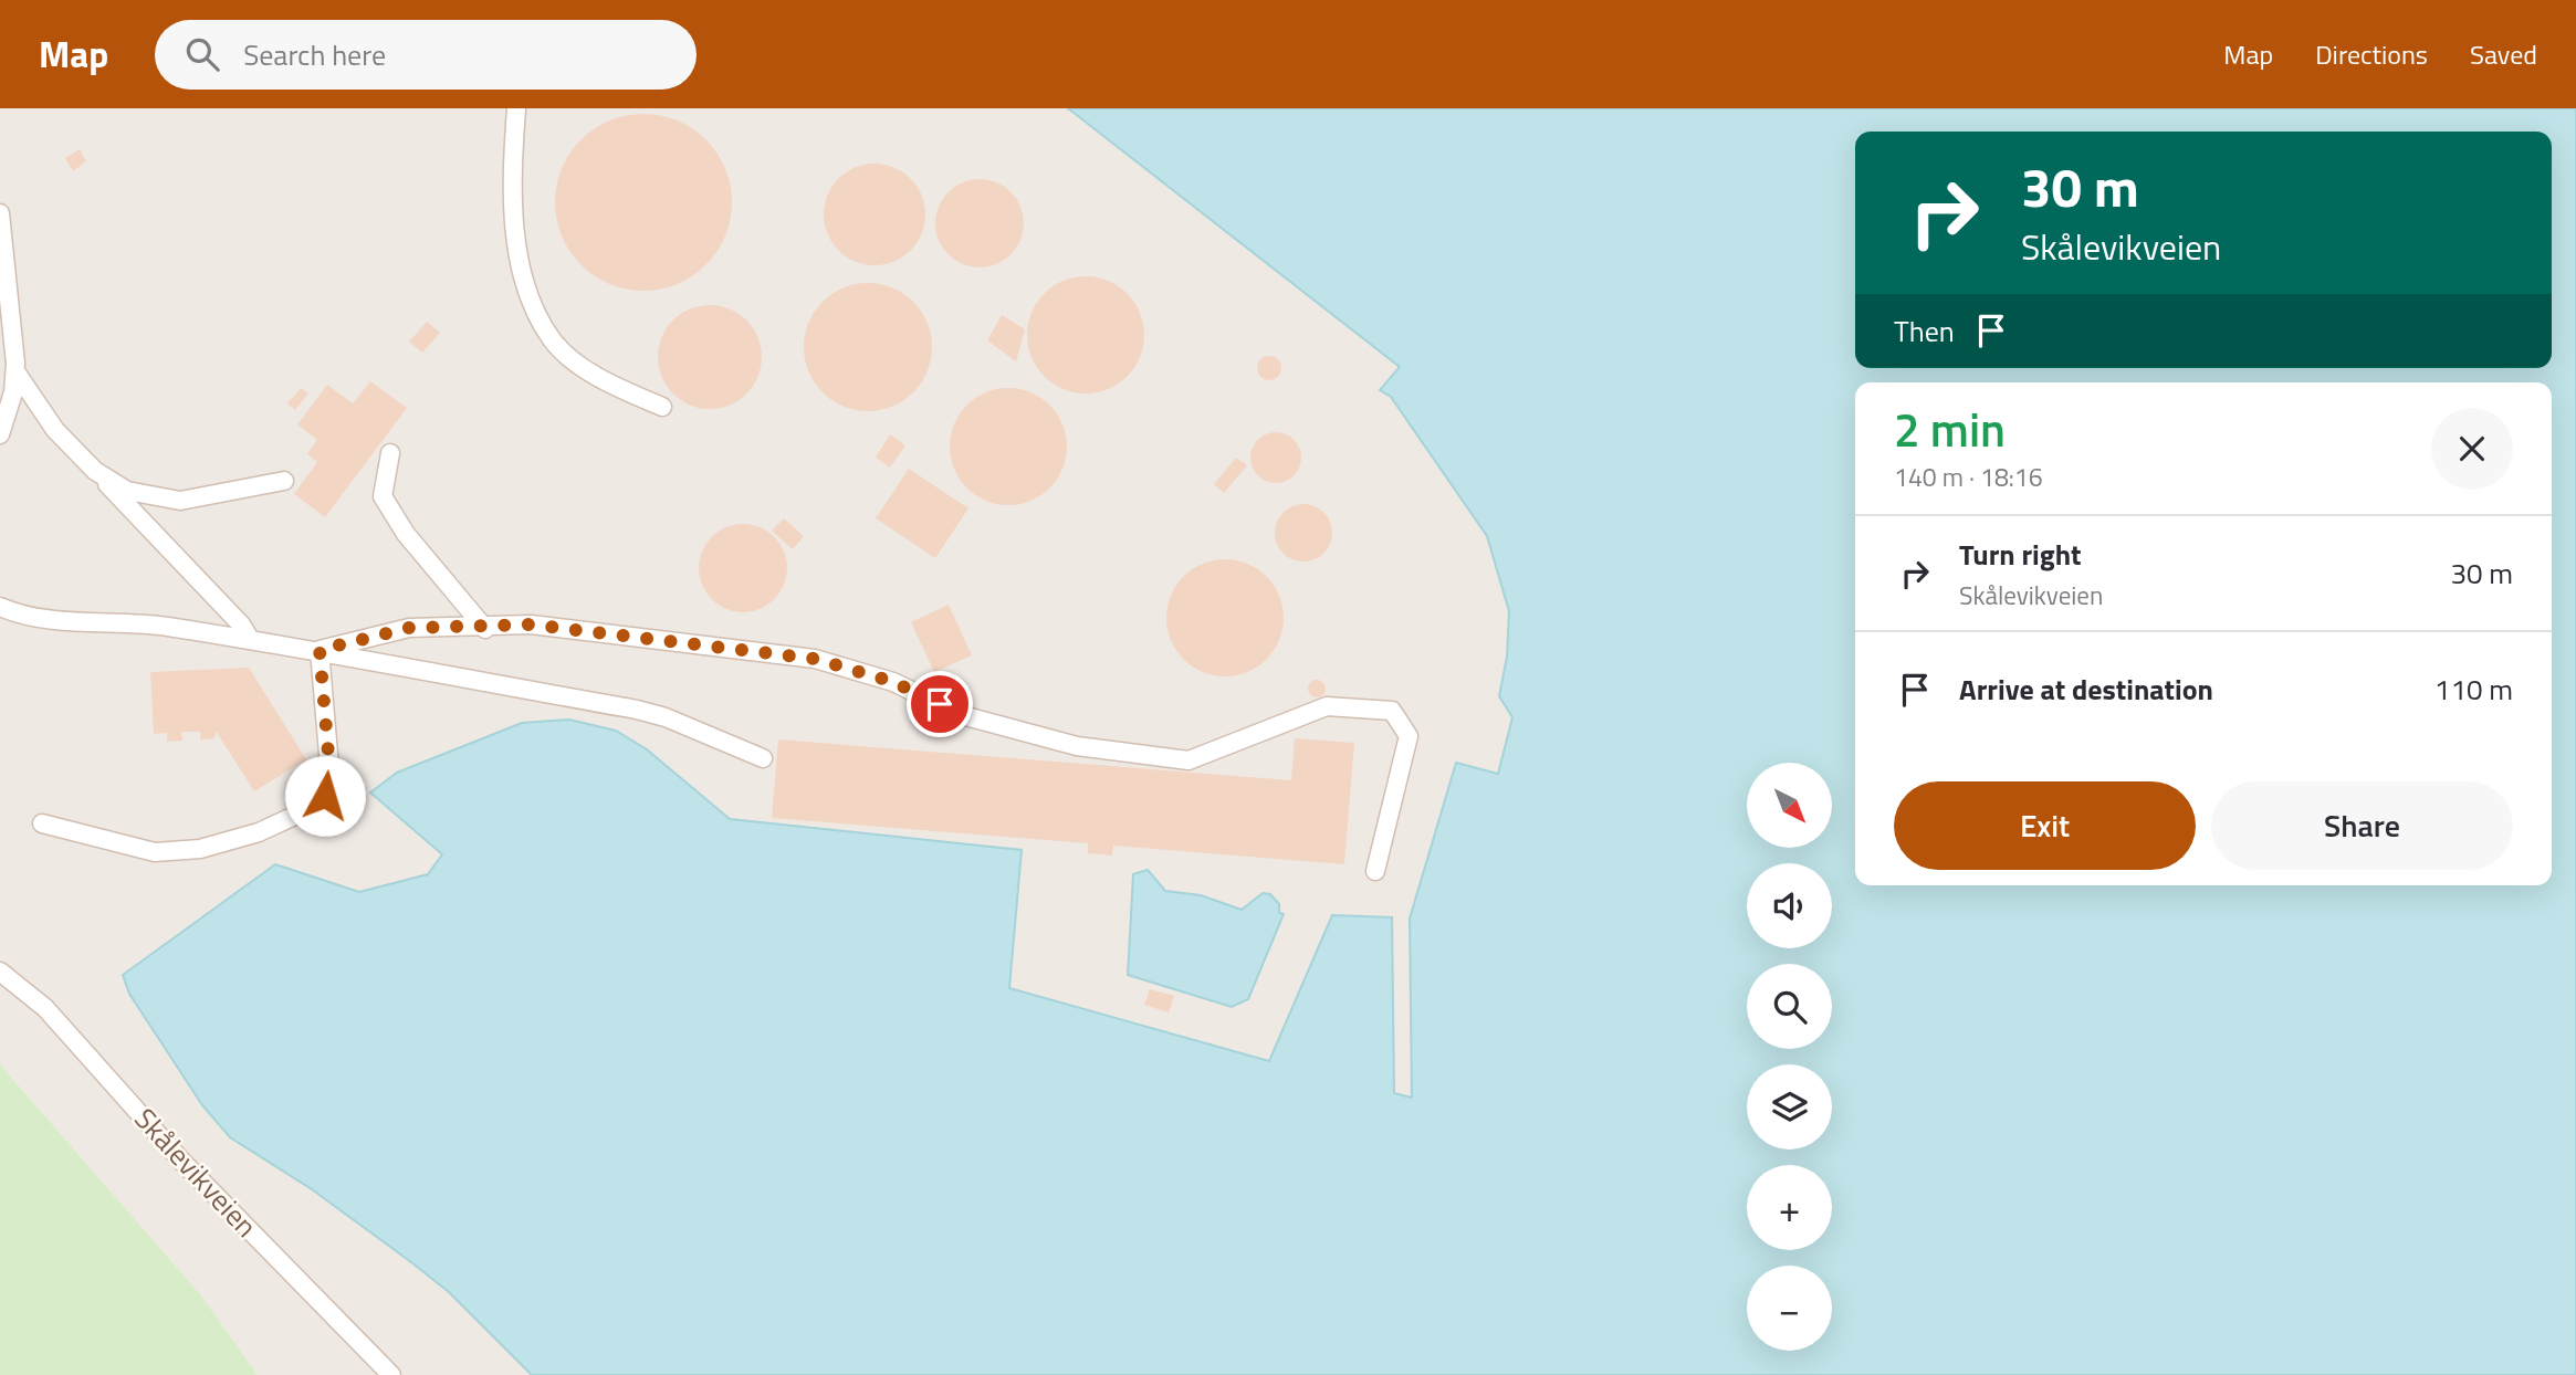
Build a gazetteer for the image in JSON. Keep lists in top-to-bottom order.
{
  "streets": {
    "lane": ["Skålevikveien"]
  },
  "north": "bottom right",
  "page": {
    "header": "Map",
    "search": "Search here",
    "nav": ["Map", "Directions", "Saved"],
    "turn": ["30 m", "Skålevikveien"],
    "then": "Then",
    "heading": ["2 min", "140 m · 18:16"],
    "list": [
      {
        "name": "Turn right",
        "note": "Skålevikveien",
        "value": "30 m"
      },
      {
        "name": "Arrive at destination",
        "value": "110 m"
      }
    ],
    "map_buttons": ["+", "−"],
    "buttons": ["Exit", "Share"]
  }
}
